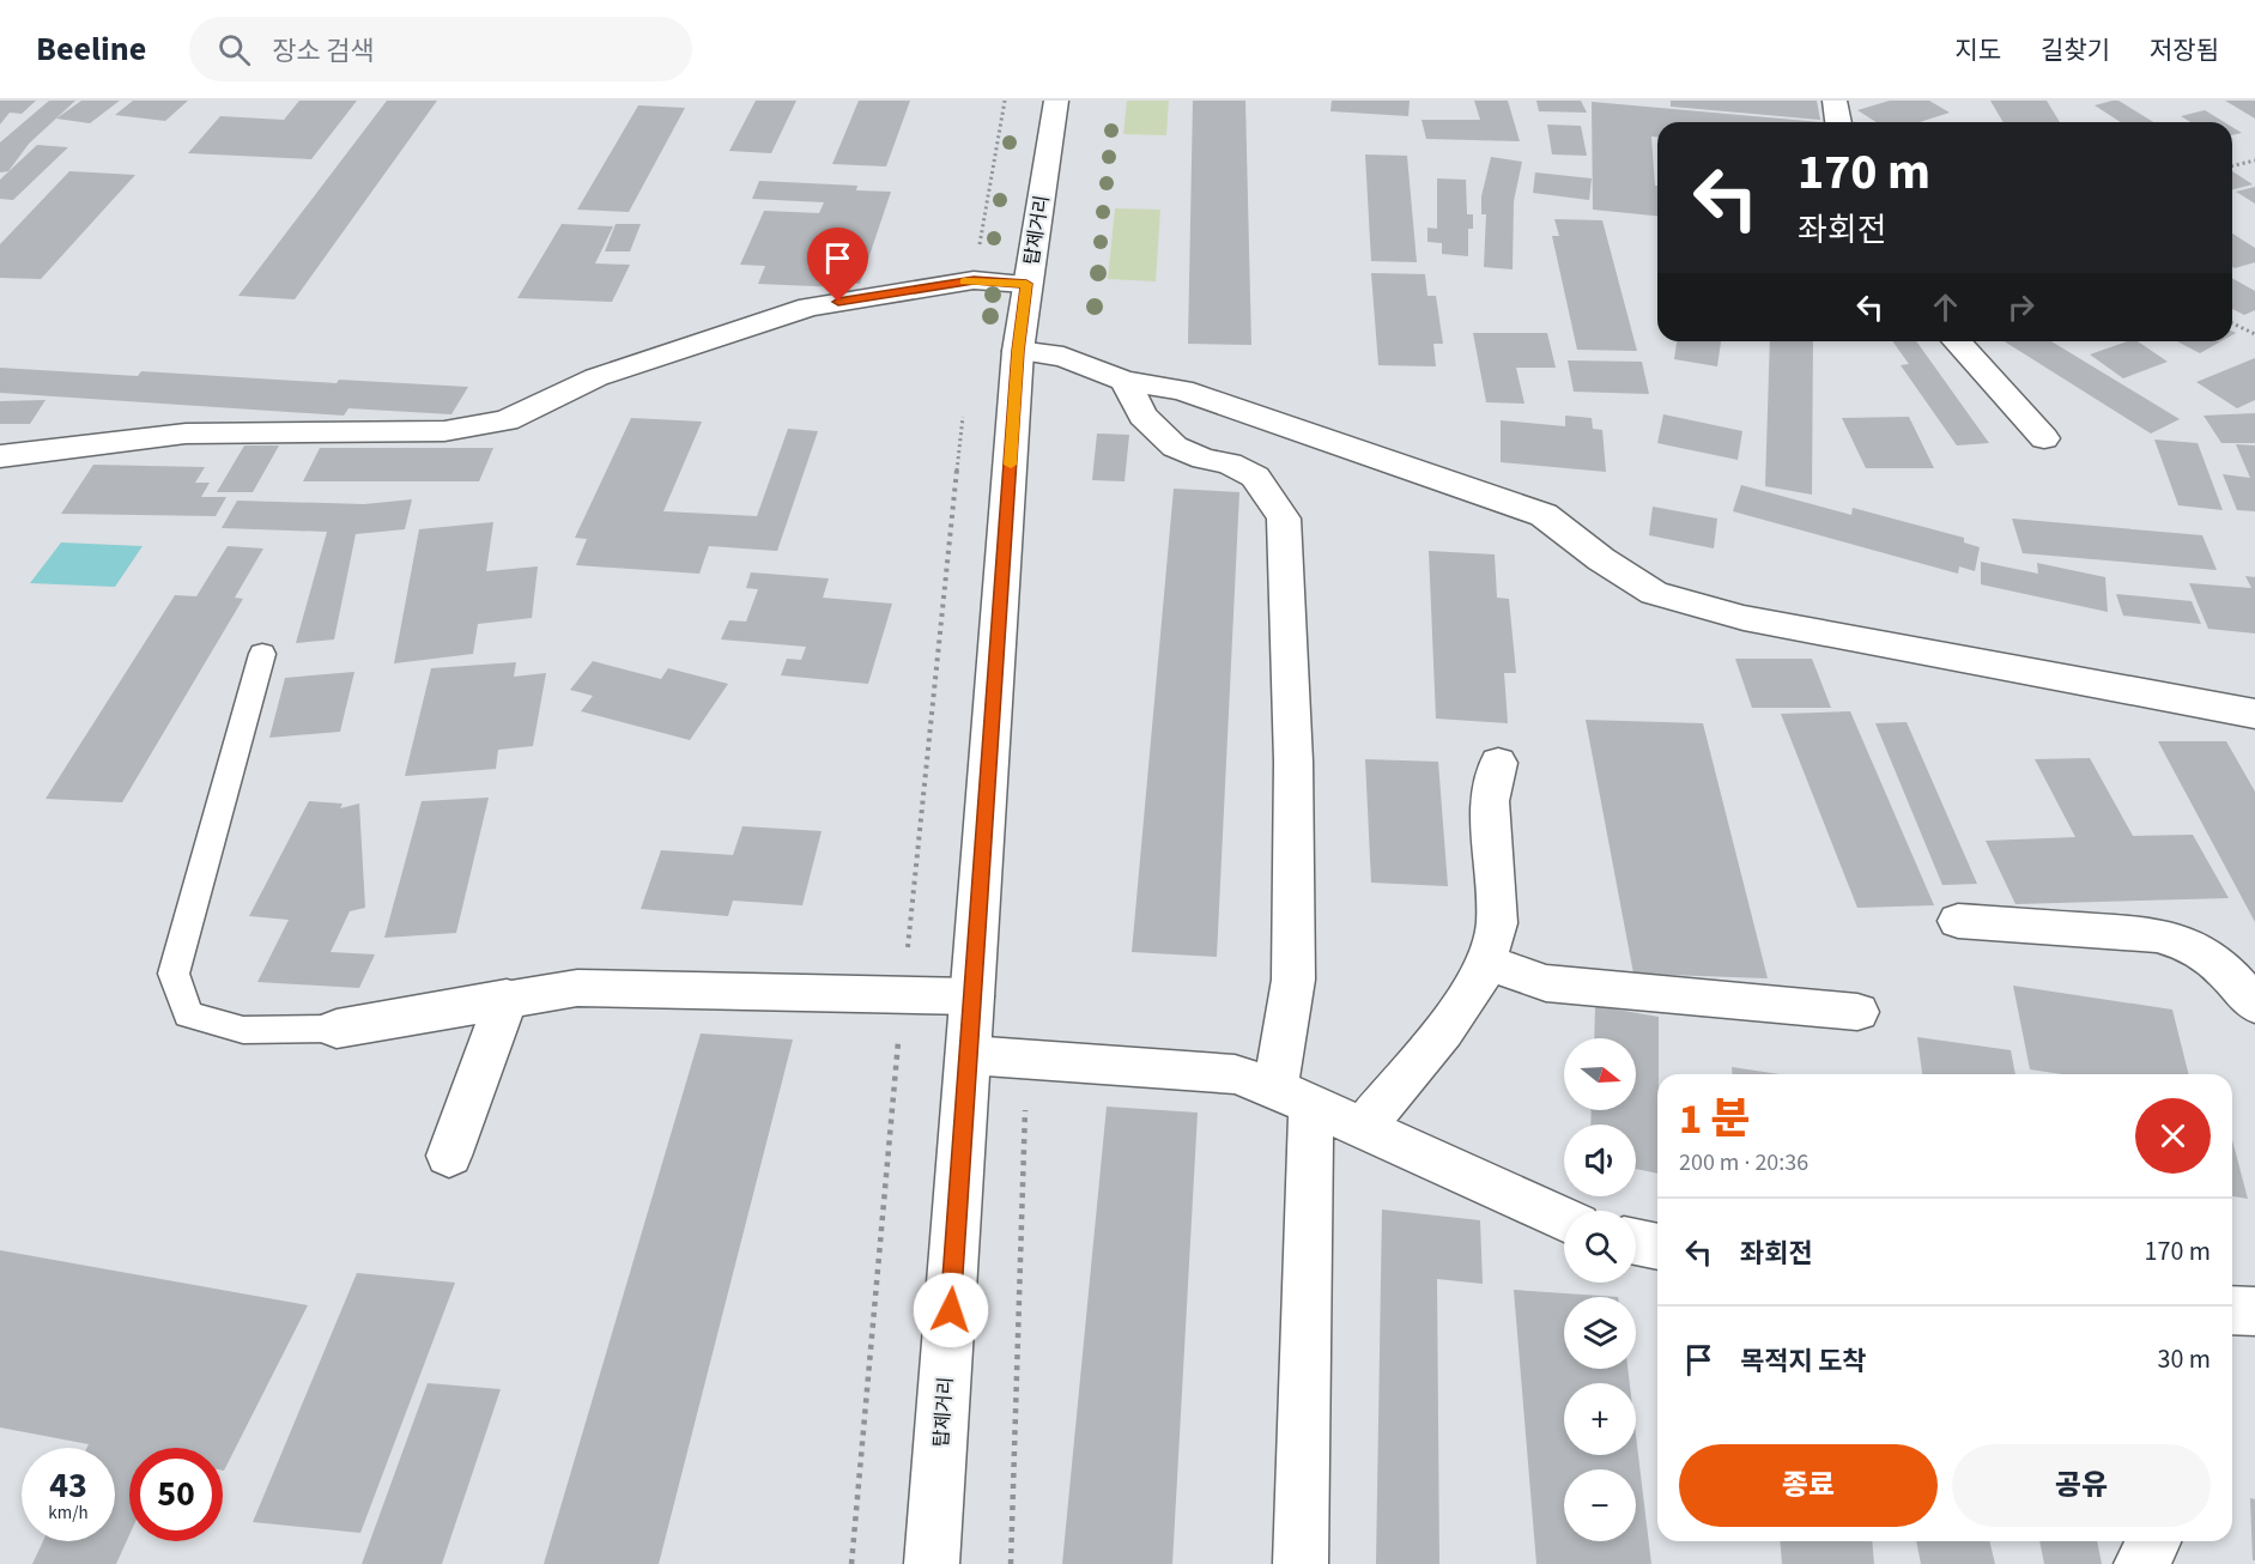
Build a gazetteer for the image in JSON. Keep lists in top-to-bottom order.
{
  "streets": {
    "street": ["탑제거리"]
  },
  "north": "right",
  "page": {
    "header": "Beeline",
    "search": "장소 검색",
    "nav": ["지도", "길찾기", "저장됨"],
    "turn": ["170 m", "좌회전"],
    "map_buttons": ["+", "−"],
    "heading": ["1 분", "200 m · 20:36"],
    "list": [
      {
        "name": "좌회전",
        "value": "170 m"
      },
      {
        "name": "목적지 도착",
        "value": "30 m"
      }
    ],
    "buttons": ["종료", "공유"],
    "speed": "43 km/h",
    "limit": "50"
  }
}
